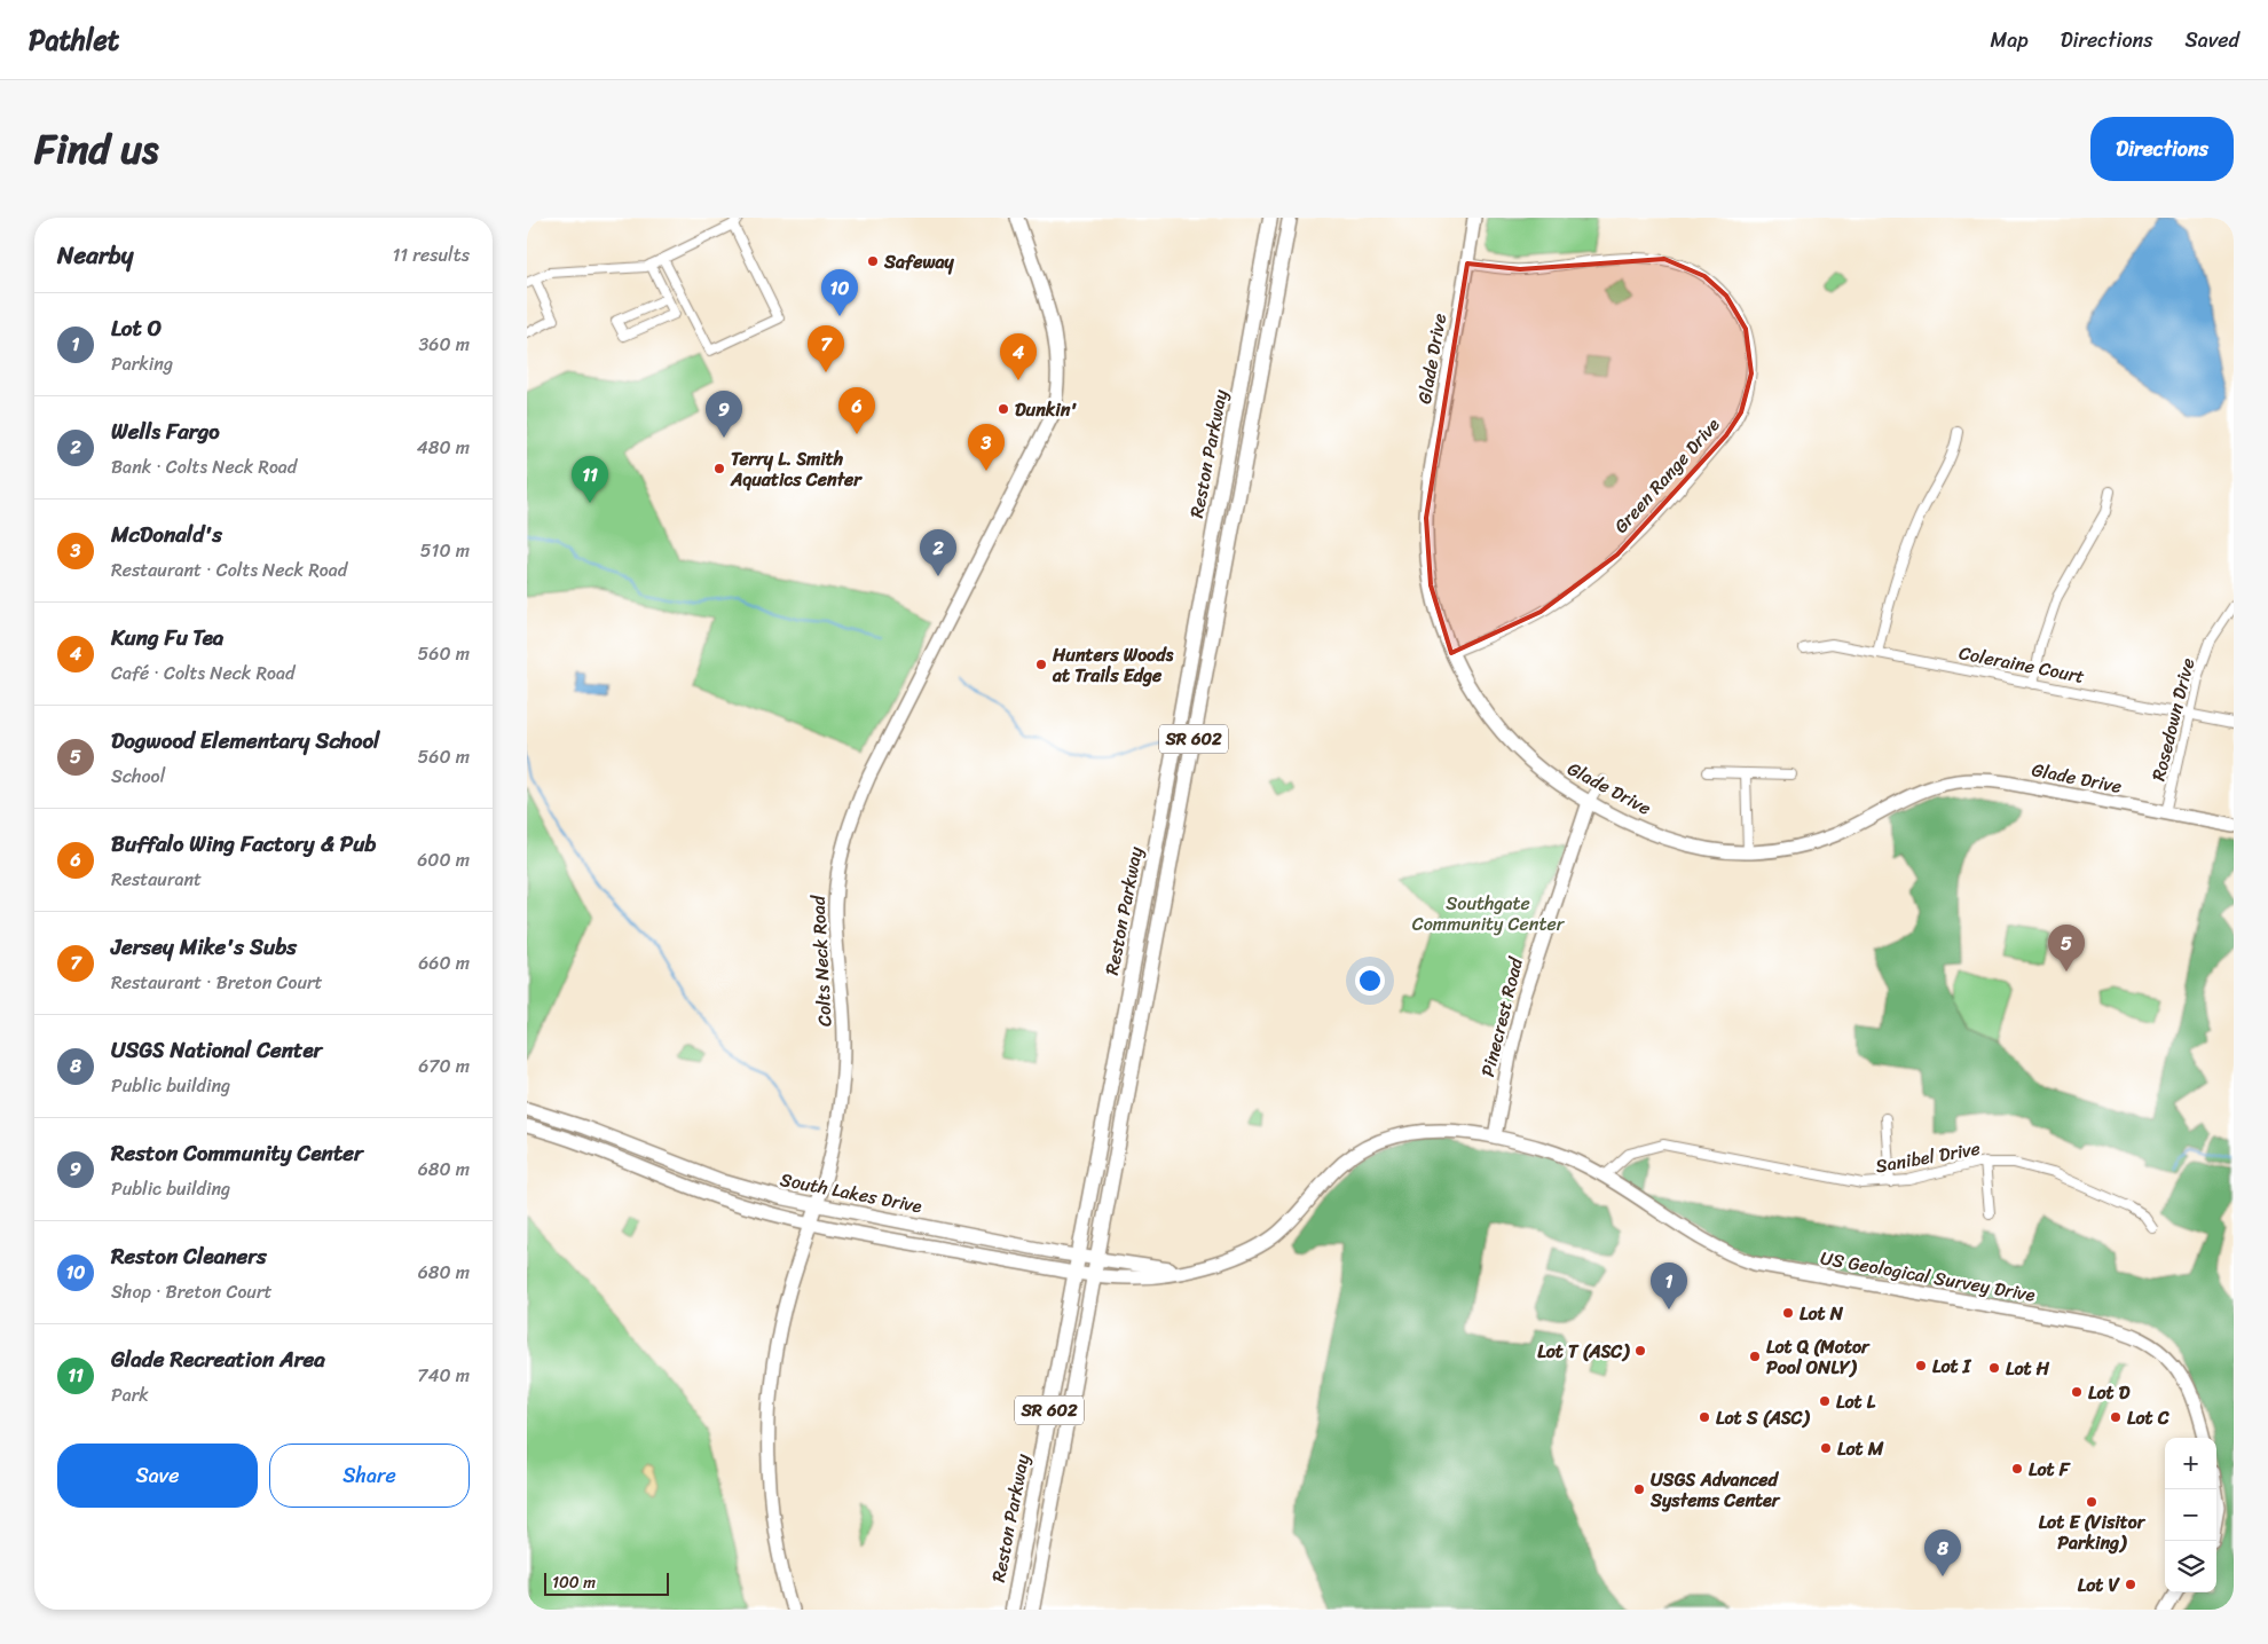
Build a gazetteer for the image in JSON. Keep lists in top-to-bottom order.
{
  "streets": {
    "main road": ["Reston Parkway", "SR 602"],
    "street": [
      "Glade Drive",
      "Green Range Drive",
      "Coleraine Court",
      "Rosedown Drive",
      "Colts Neck Road",
      "Pinecrest Road",
      "Sanibel Drive",
      "South Lakes Drive",
      "US Geological Survey Drive"
    ]
  },
  "crossings": [
    ["Glade Drive", "Green Range Drive"],
    ["Glade Drive", "Rosedown Drive"],
    ["Glade Drive", "Pinecrest Road"],
    ["Reston Parkway", "South Lakes Drive"],
    ["Coleraine Court", "Rosedown Drive"],
    ["Colts Neck Road", "South Lakes Drive"],
    ["Pinecrest Road", "South Lakes Drive"],
    ["Sanibel Drive", "South Lakes Drive"],
    ["Sanibel Drive", "US Geological Survey Drive"],
    ["South Lakes Drive", "US Geological Survey Drive"]
  ],
  "parks": ["Southgate Community Center"],
  "places": [
    "Safeway",
    "Dunkin'",
    "Terry L. Smith Aquatics Center",
    "Hunters Woods at Trails Edge",
    "Lot N",
    "Lot T (ASC)",
    "Lot Q (Motor Pool ONLY)",
    "Lot I",
    "Lot H",
    "Lot D",
    "Lot L",
    "Lot S (ASC)",
    "Lot C",
    "Lot M",
    "Lot F",
    "USGS Advanced Systems Center",
    "Lot E (Visitor Parking)",
    "Lot V"
  ],
  "scale_bar": "100 m",
  "page": {
    "header": "Pathlet",
    "nav": ["Map", "Directions", "Saved"],
    "title": "Find us",
    "buttons": [
      "Directions",
      ["Save", "Share"]
    ],
    "heading": ["Nearby", "11 results"],
    "pins": [
      "10",
      "7",
      "4",
      "6",
      "9",
      "3",
      "11",
      "2",
      "5",
      "1",
      "8"
    ],
    "list": [
      {
        "mark": "1",
        "name": "Lot O",
        "note": "Parking",
        "value": "360 m"
      },
      {
        "mark": "2",
        "name": "Wells Fargo",
        "note": "Bank · Colts Neck Road",
        "value": "480 m"
      },
      {
        "mark": "3",
        "name": "McDonald's",
        "note": "Restaurant · Colts Neck Road",
        "value": "510 m"
      },
      {
        "mark": "4",
        "name": "Kung Fu Tea",
        "note": "Café · Colts Neck Road",
        "value": "560 m"
      },
      {
        "mark": "5",
        "name": "Dogwood Elementary School",
        "note": "School",
        "value": "560 m"
      },
      {
        "mark": "6",
        "name": "Buffalo Wing Factory & Pub",
        "note": "Restaurant",
        "value": "600 m"
      },
      {
        "mark": "7",
        "name": "Jersey Mike's Subs",
        "note": "Restaurant · Breton Court",
        "value": "660 m"
      },
      {
        "mark": "8",
        "name": "USGS National Center",
        "note": "Public building",
        "value": "670 m"
      },
      {
        "mark": "9",
        "name": "Reston Community Center",
        "note": "Public building",
        "value": "680 m"
      },
      {
        "mark": "10",
        "name": "Reston Cleaners",
        "note": "Shop · Breton Court",
        "value": "680 m"
      },
      {
        "mark": "11",
        "name": "Glade Recreation Area",
        "note": "Park",
        "value": "740 m"
      }
    ],
    "map_buttons": ["+", "−"],
    "scale": "100 m"
  }
}
